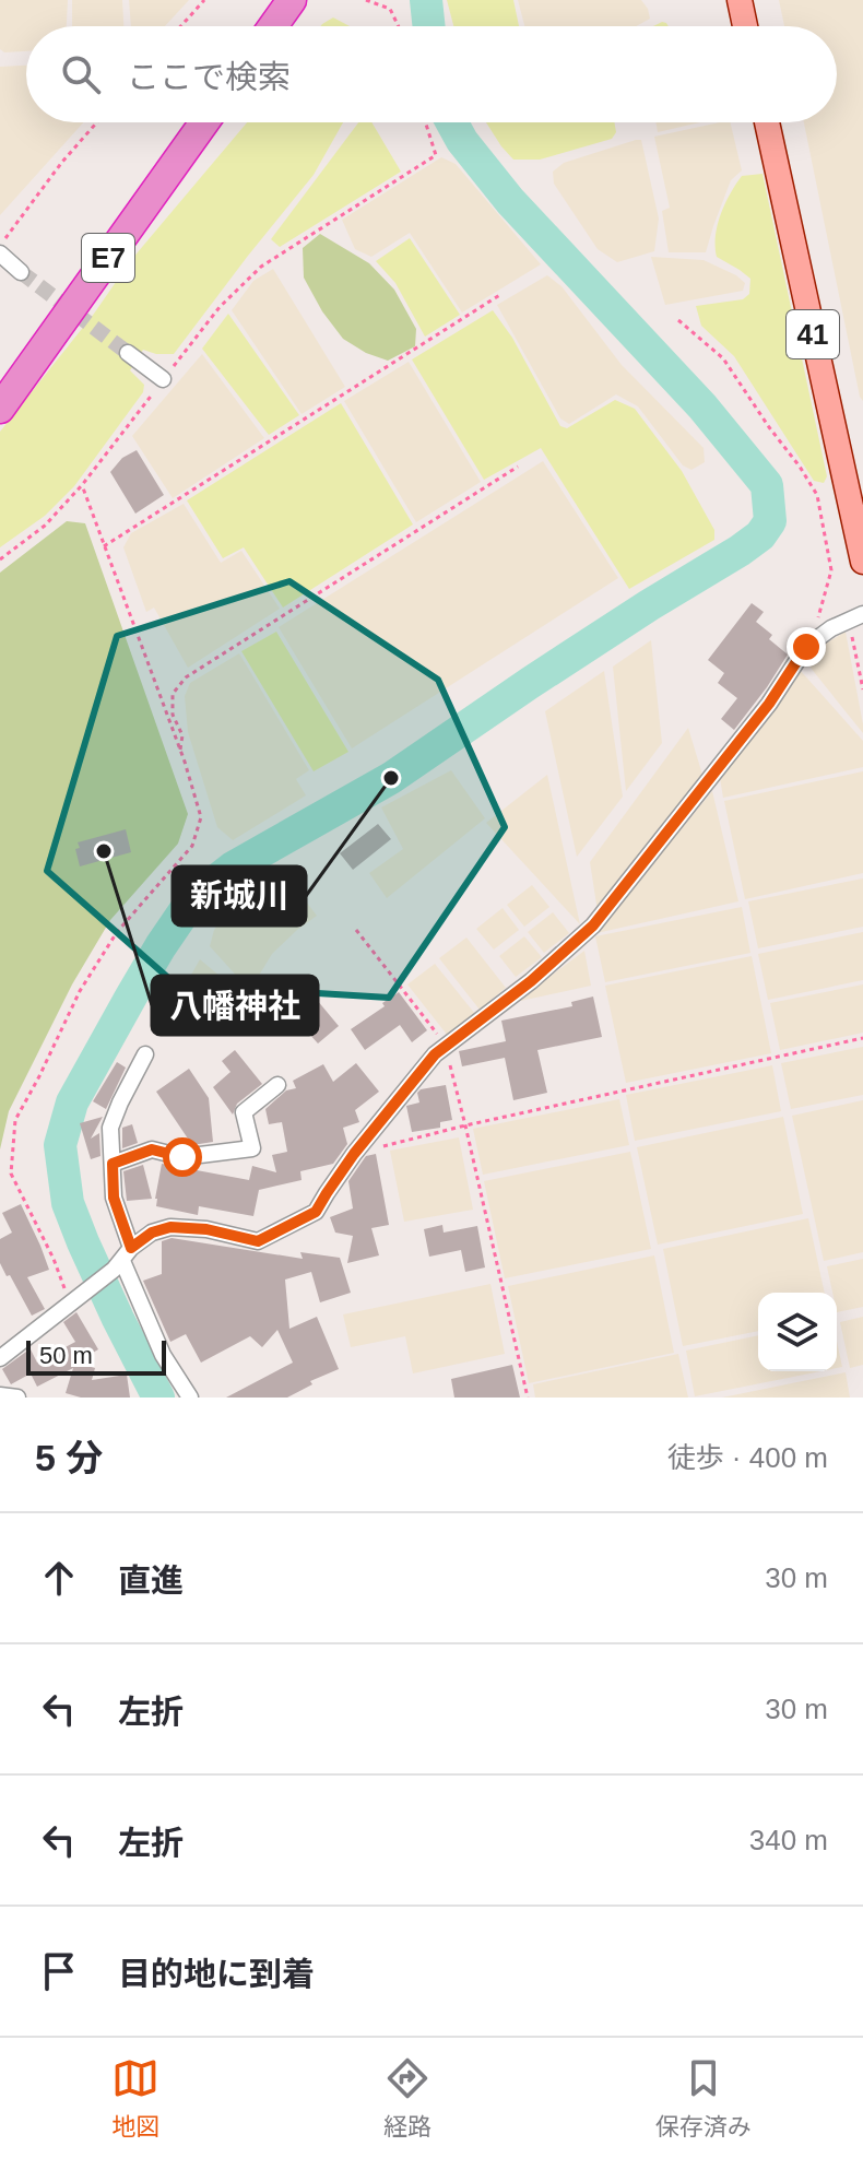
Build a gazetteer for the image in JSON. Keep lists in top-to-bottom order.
{
  "streets": {
    "highway": ["E7"],
    "main road": ["41"]
  },
  "places": ["新城川", "八幡神社"],
  "scale_bar": "50 m",
  "page": {
    "search": "ここで検索",
    "scale": "50 m",
    "heading": ["5 分", "徒歩 · 400 m"],
    "list": [
      ["直進", "30 m"],
      ["左折", "30 m"],
      ["左折", "340 m"],
      "目的地に到着"
    ],
    "nav": ["地図", "経路", "保存済み"]
  }
}
